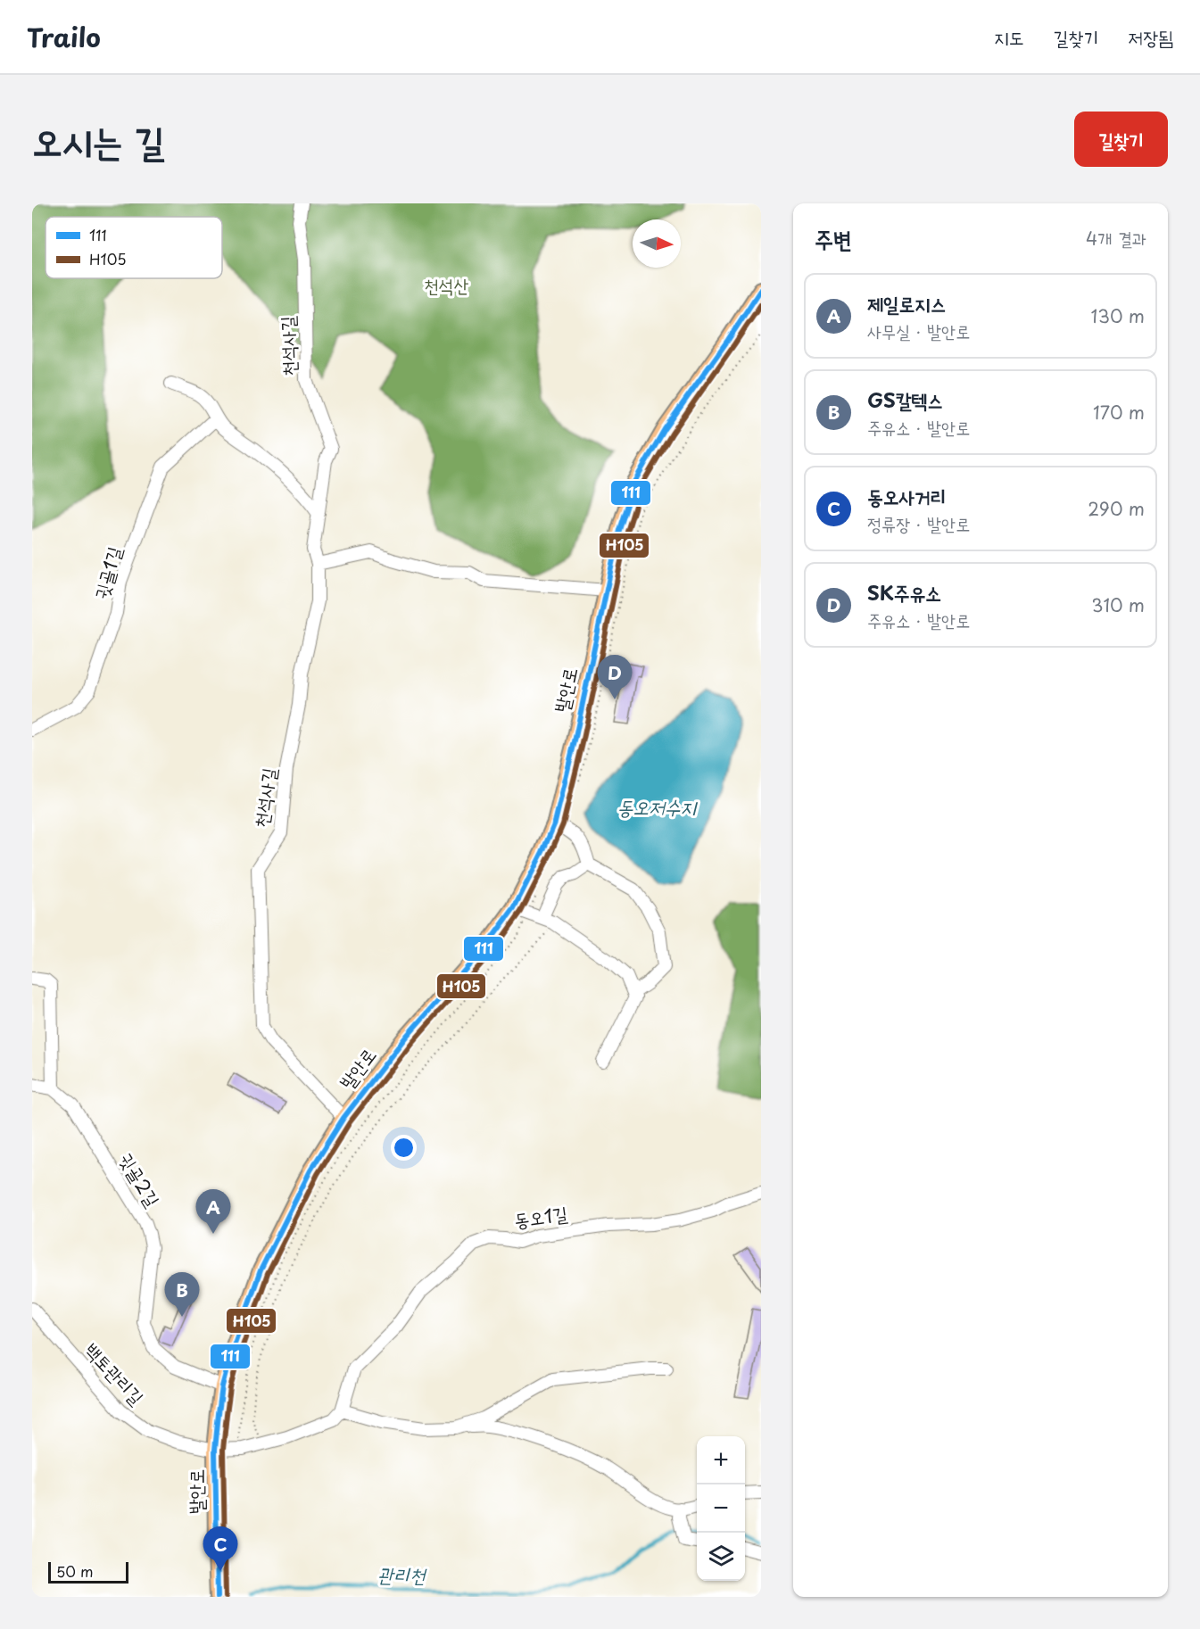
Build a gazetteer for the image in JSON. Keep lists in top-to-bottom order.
{
  "streets": {
    "main road": ["발안로"],
    "street": [
      "천석사길",
      "귓골1길",
      "귓골2길",
      "동오1길",
      "백토관리길"
    ]
  },
  "crossings": [
    ["천석사길", "발안로"],
    ["발안로", "귓골2길"],
    ["발안로", "백토관리길"]
  ],
  "water": ["동오저수지", "관리천"],
  "parks": ["천석산"],
  "lines": ["transit line 111", "transit line H105"],
  "legend": ["111", "H105"],
  "scale_bar": "50 m",
  "north": "right",
  "page": {
    "header": "Trailo",
    "nav": ["지도", "길찾기", "저장됨"],
    "title": "오시는 길",
    "buttons": "길찾기",
    "heading": ["주변", "4개 결과"],
    "list": [
      {
        "mark": "A",
        "name": "제일로지스",
        "note": "사무실 · 발안로",
        "value": "130 m"
      },
      {
        "mark": "B",
        "name": "GS칼텍스",
        "note": "주유소 · 발안로",
        "value": "170 m"
      },
      {
        "mark": "C",
        "name": "동오사거리",
        "note": "정류장 · 발안로",
        "value": "290 m"
      },
      {
        "mark": "D",
        "name": "SK주유소",
        "note": "주유소 · 발안로",
        "value": "310 m"
      }
    ],
    "pins": [
      "D",
      "A",
      "B",
      "C"
    ],
    "map_buttons": ["+", "−"],
    "scale": "50 m"
  }
}
